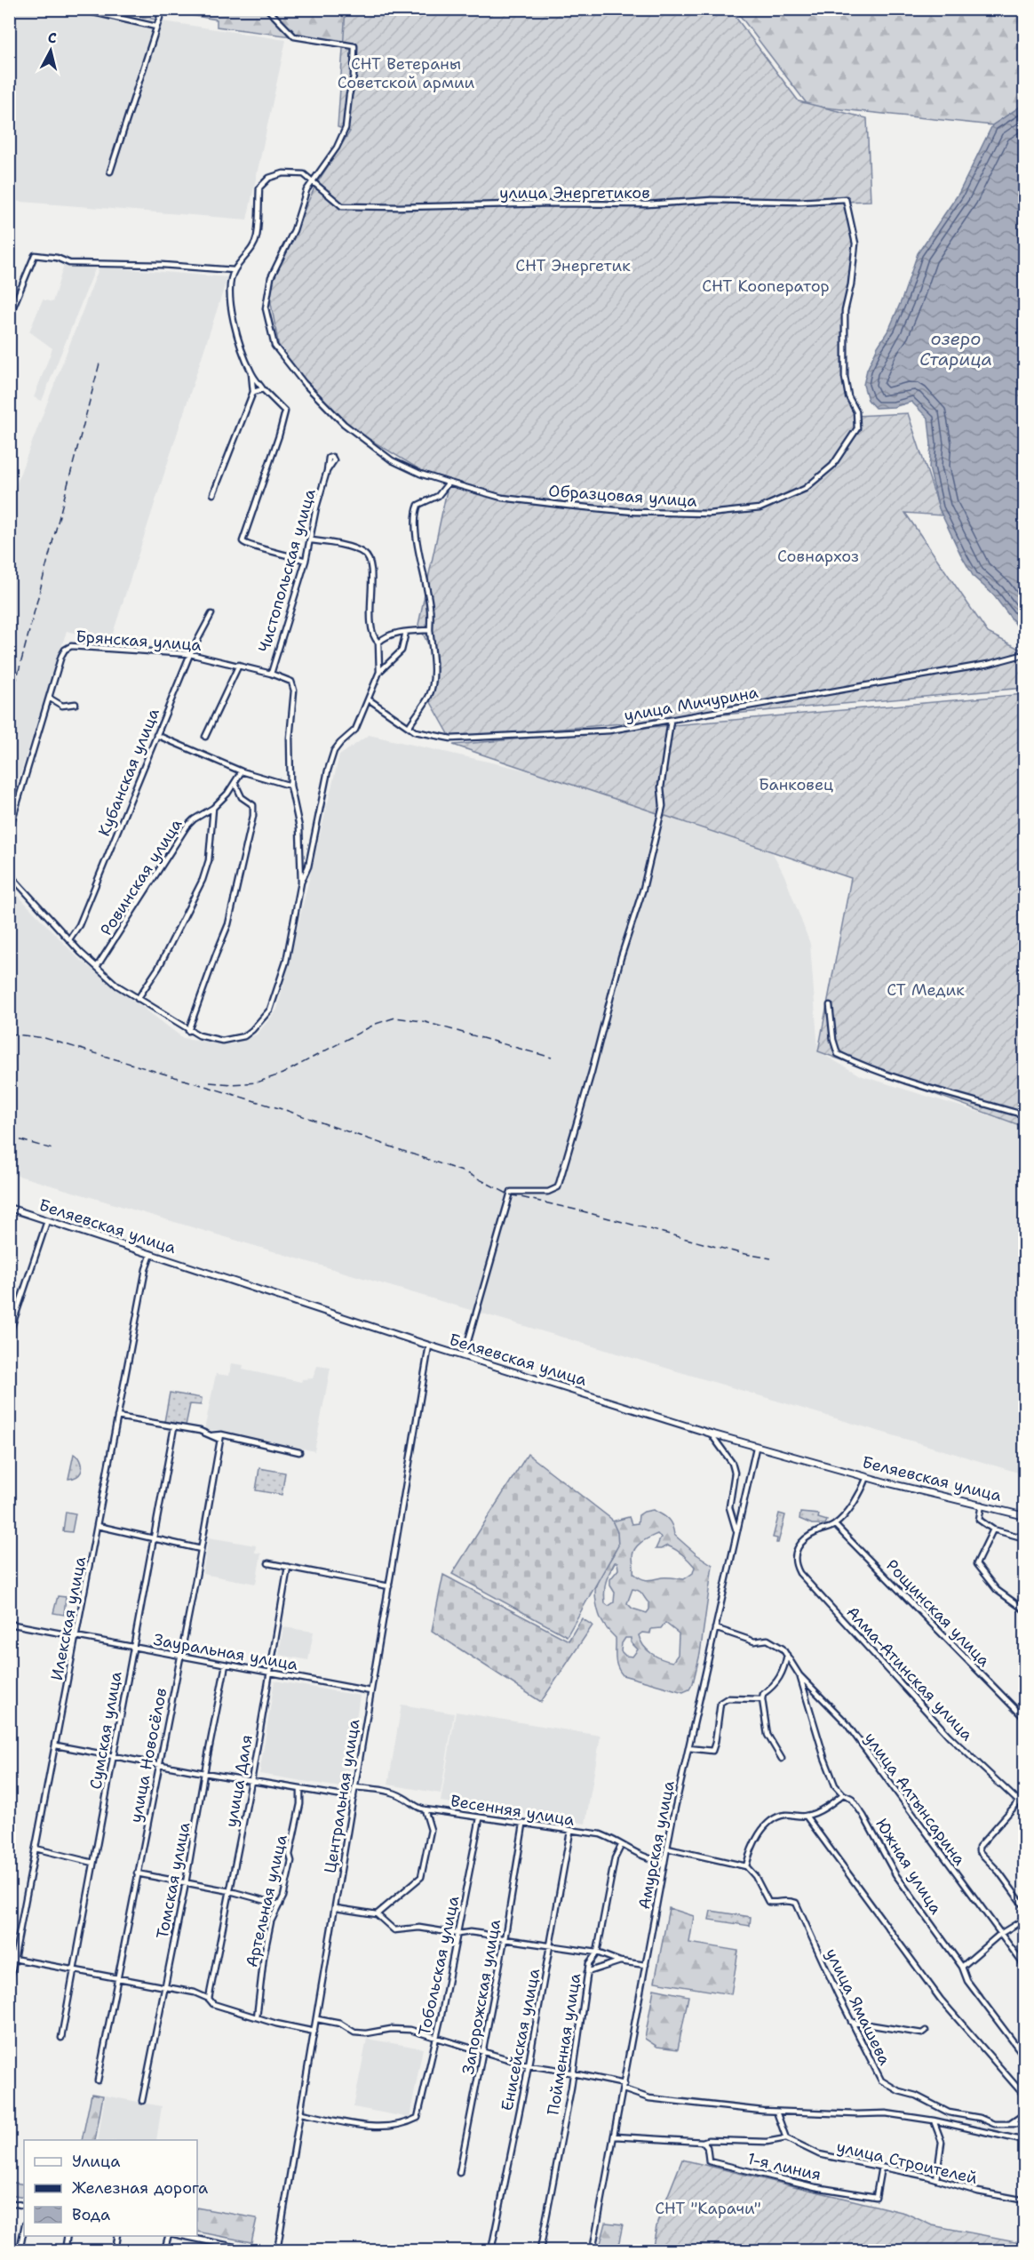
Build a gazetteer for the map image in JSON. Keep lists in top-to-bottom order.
{
  "streets": {
    "main road": ["Беляевская улица"],
    "street": [
      "улица Энергетиков",
      "Образцовая улица",
      "Чистопольская улица",
      "Брянская улица",
      "улица Мичурина",
      "Кубанская улица",
      "Ровинская улица",
      "Рощинская улица",
      "Илекская улица",
      "Зауральная улица",
      "Алма-Атинская улица",
      "Сумская улица",
      "улица Новосёлов",
      "улица Даля",
      "Центральная улица",
      "улица Алтынсарина",
      "Весенняя улица",
      "Амурская улица",
      "Южная улица",
      "Томская улица",
      "Артельная улица",
      "Тобольская улица",
      "Запорожская улица",
      "улица Ямашева",
      "Енисейская улица",
      "Пойменная улица",
      "улица Строителей",
      "1-я линия"
    ]
  },
  "crossings": [
    ["улица Энергетиков", "Образцовая улица"],
    ["Чистопольская улица", "Брянская улица"],
    ["Брянская улица", "Кубанская улица"],
    ["Беляевская улица", "Илекская улица"],
    ["Беляевская улица", "Центральная улица"],
    ["Беляевская улица", "Амурская улица"],
    ["Рощинская улица", "Алма-Атинская улица"],
    ["Илекская улица", "Зауральная улица"],
    ["Зауральная улица", "Сумская улица"],
    ["Зауральная улица", "улица Новосёлов"],
    ["Зауральная улица", "улица Даля"],
    ["Зауральная улица", "Центральная улица"],
    ["Зауральная улица", "Томская улица"],
    ["Центральная улица", "Весенняя улица"],
    ["Центральная улица", "Тобольская улица"],
    ["улица Алтынсарина", "Амурская улица"],
    ["улица Алтынсарина", "Южная улица"],
    ["Весенняя улица", "Амурская улица"],
    ["Весенняя улица", "Тобольская улица"],
    ["Весенняя улица", "Запорожская улица"],
    ["Весенняя улица", "Енисейская улица"],
    ["Весенняя улица", "Пойменная улица"],
    ["улица Строителей", "1-я линия"]
  ],
  "water": ["озеро Старица"],
  "parks": [
    "СНТ Ветераны Советской армии",
    "СНТ Энергетик",
    "СНТ Кооператор",
    "Совнархоз",
    "Банковец",
    "СТ Медик",
    "СНТ \"Карачи\""
  ],
  "legend": ["Улица", "Железная дорога", "Вода"],
  "north": "top"
}
